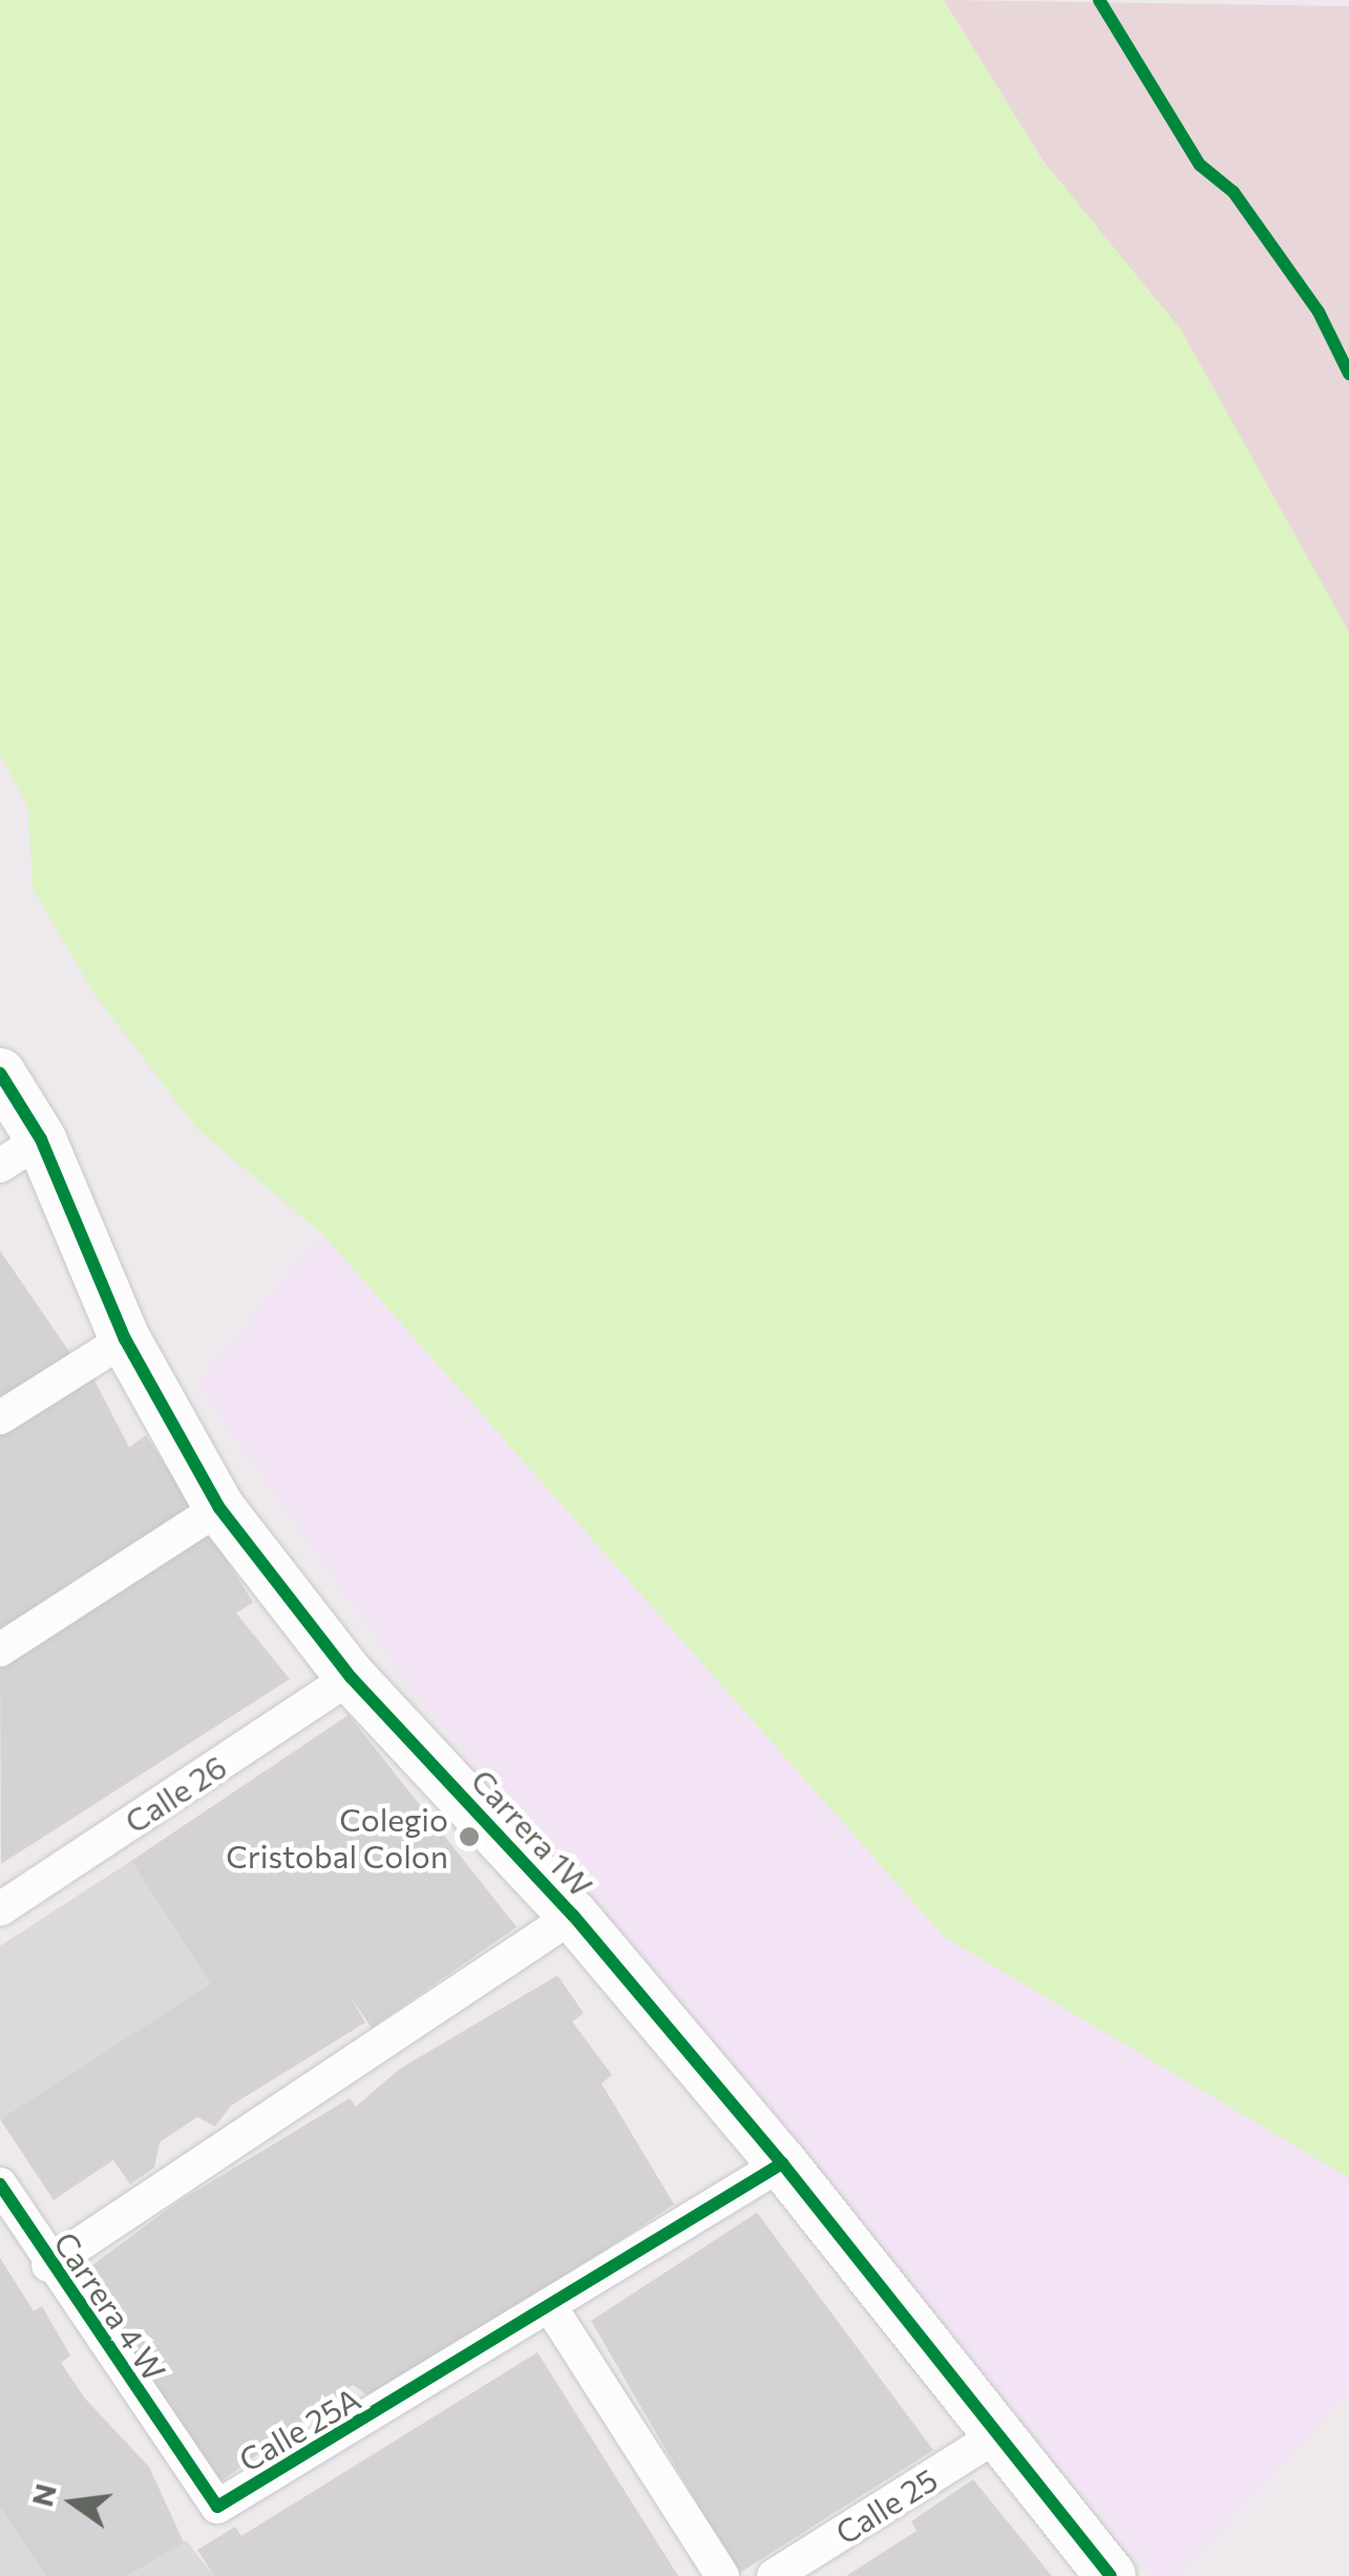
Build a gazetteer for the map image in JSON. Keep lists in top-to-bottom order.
{
  "streets": {
    "street": [
      "Calle 26",
      "Carrera 1W",
      "Carrera 4 W",
      "Calle 25A",
      "Calle 25"
    ]
  },
  "crossings": [
    ["Calle 26", "Carrera 1W"],
    ["Carrera 1W", "Calle 25A"],
    ["Carrera 1W", "Calle 25"],
    ["Carrera 4 W", "Calle 25A"]
  ],
  "places": ["Colegio Cristobal Colon"],
  "north": "left"
}
